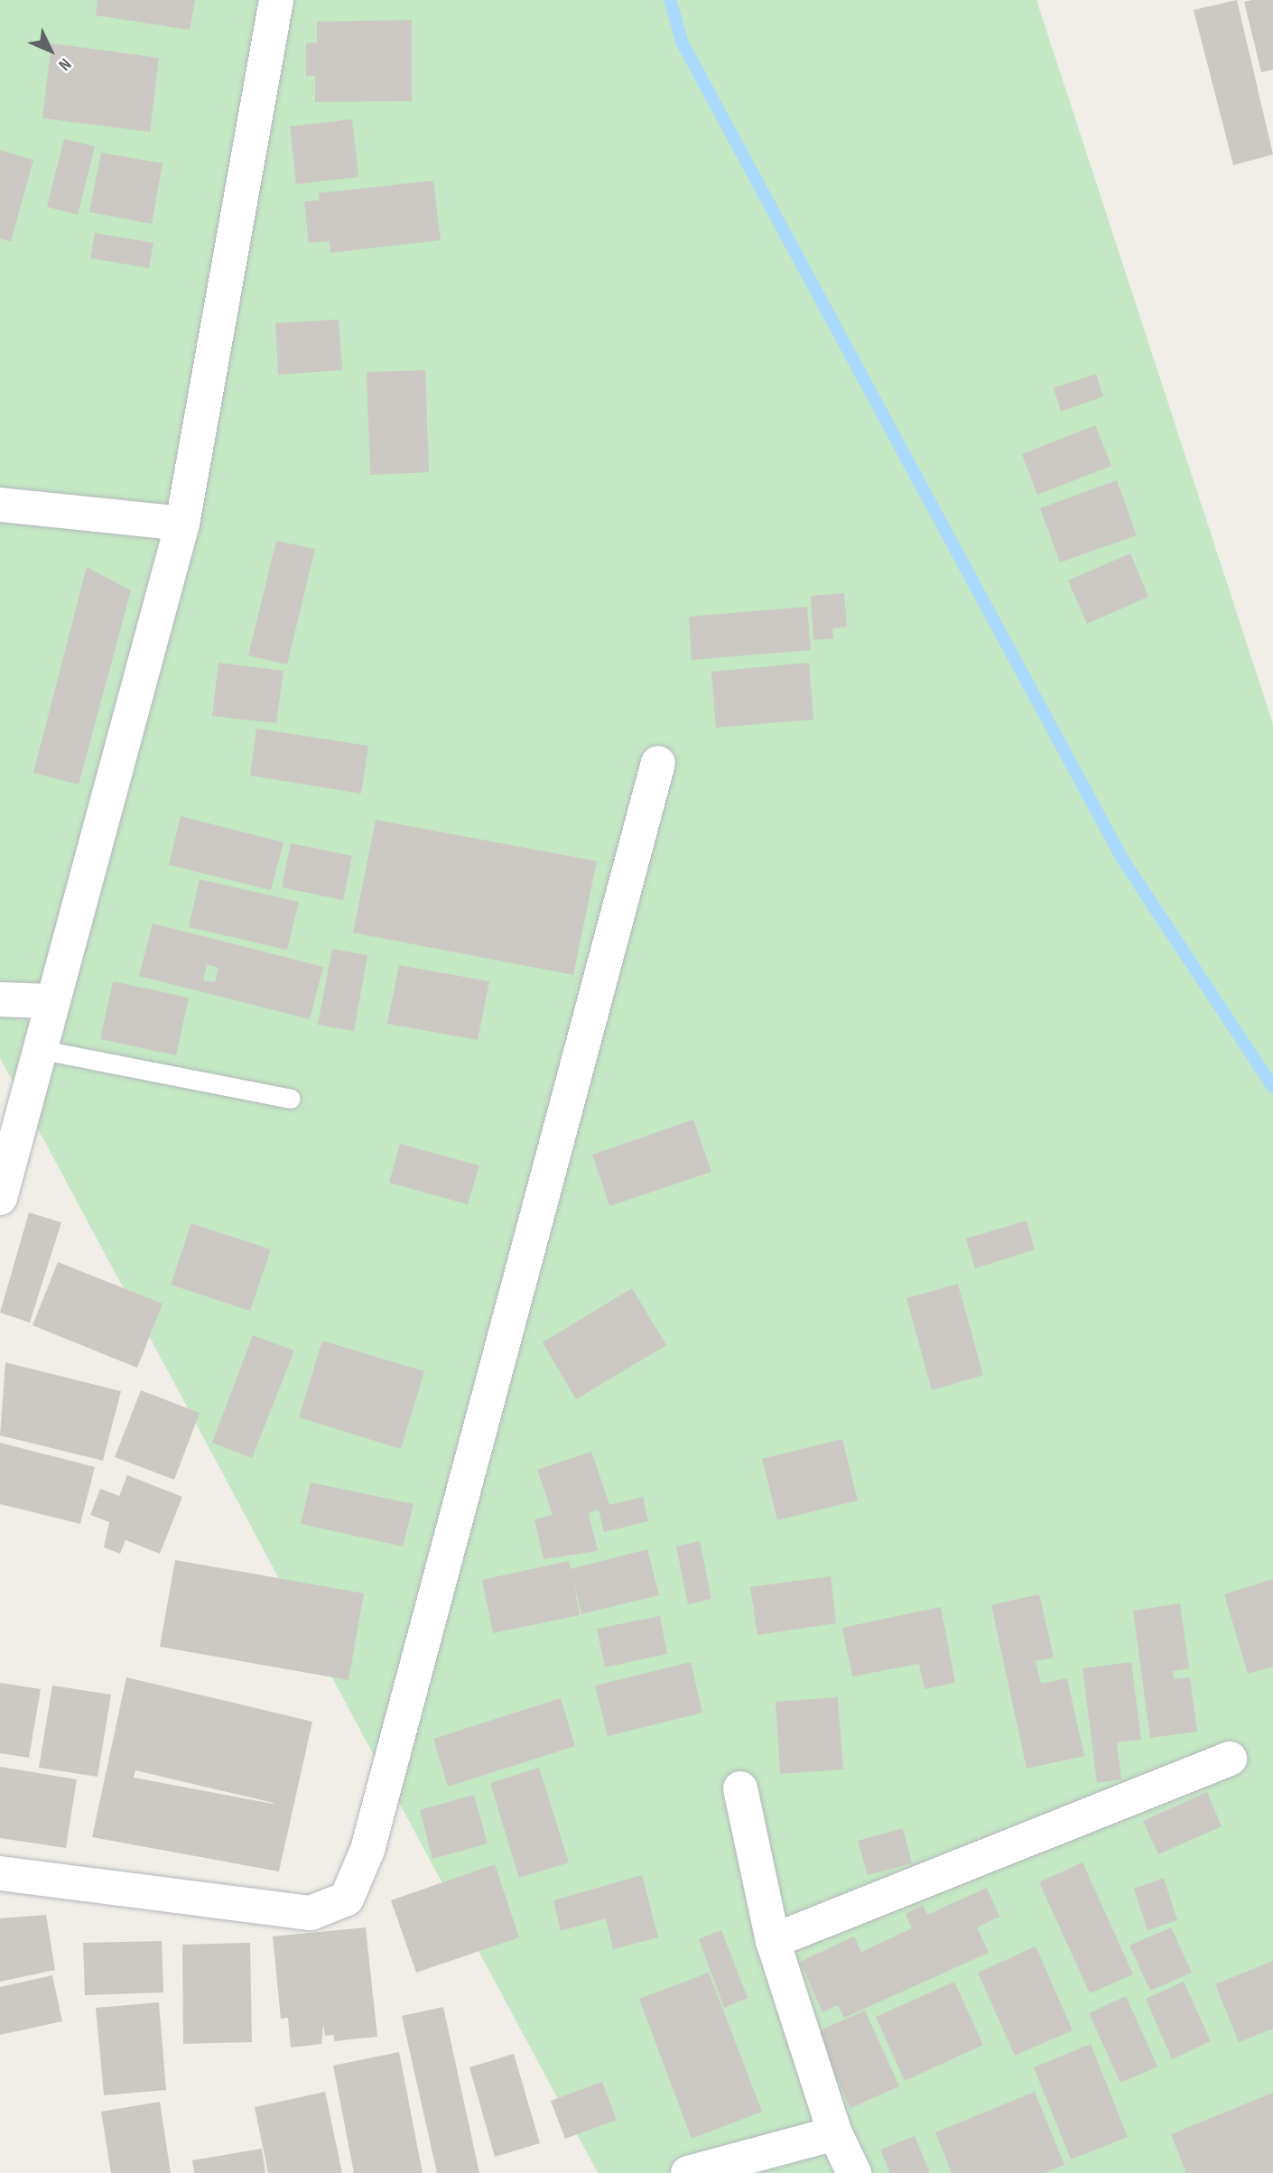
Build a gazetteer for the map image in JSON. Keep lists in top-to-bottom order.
{
  "north": "bottom right"
}
